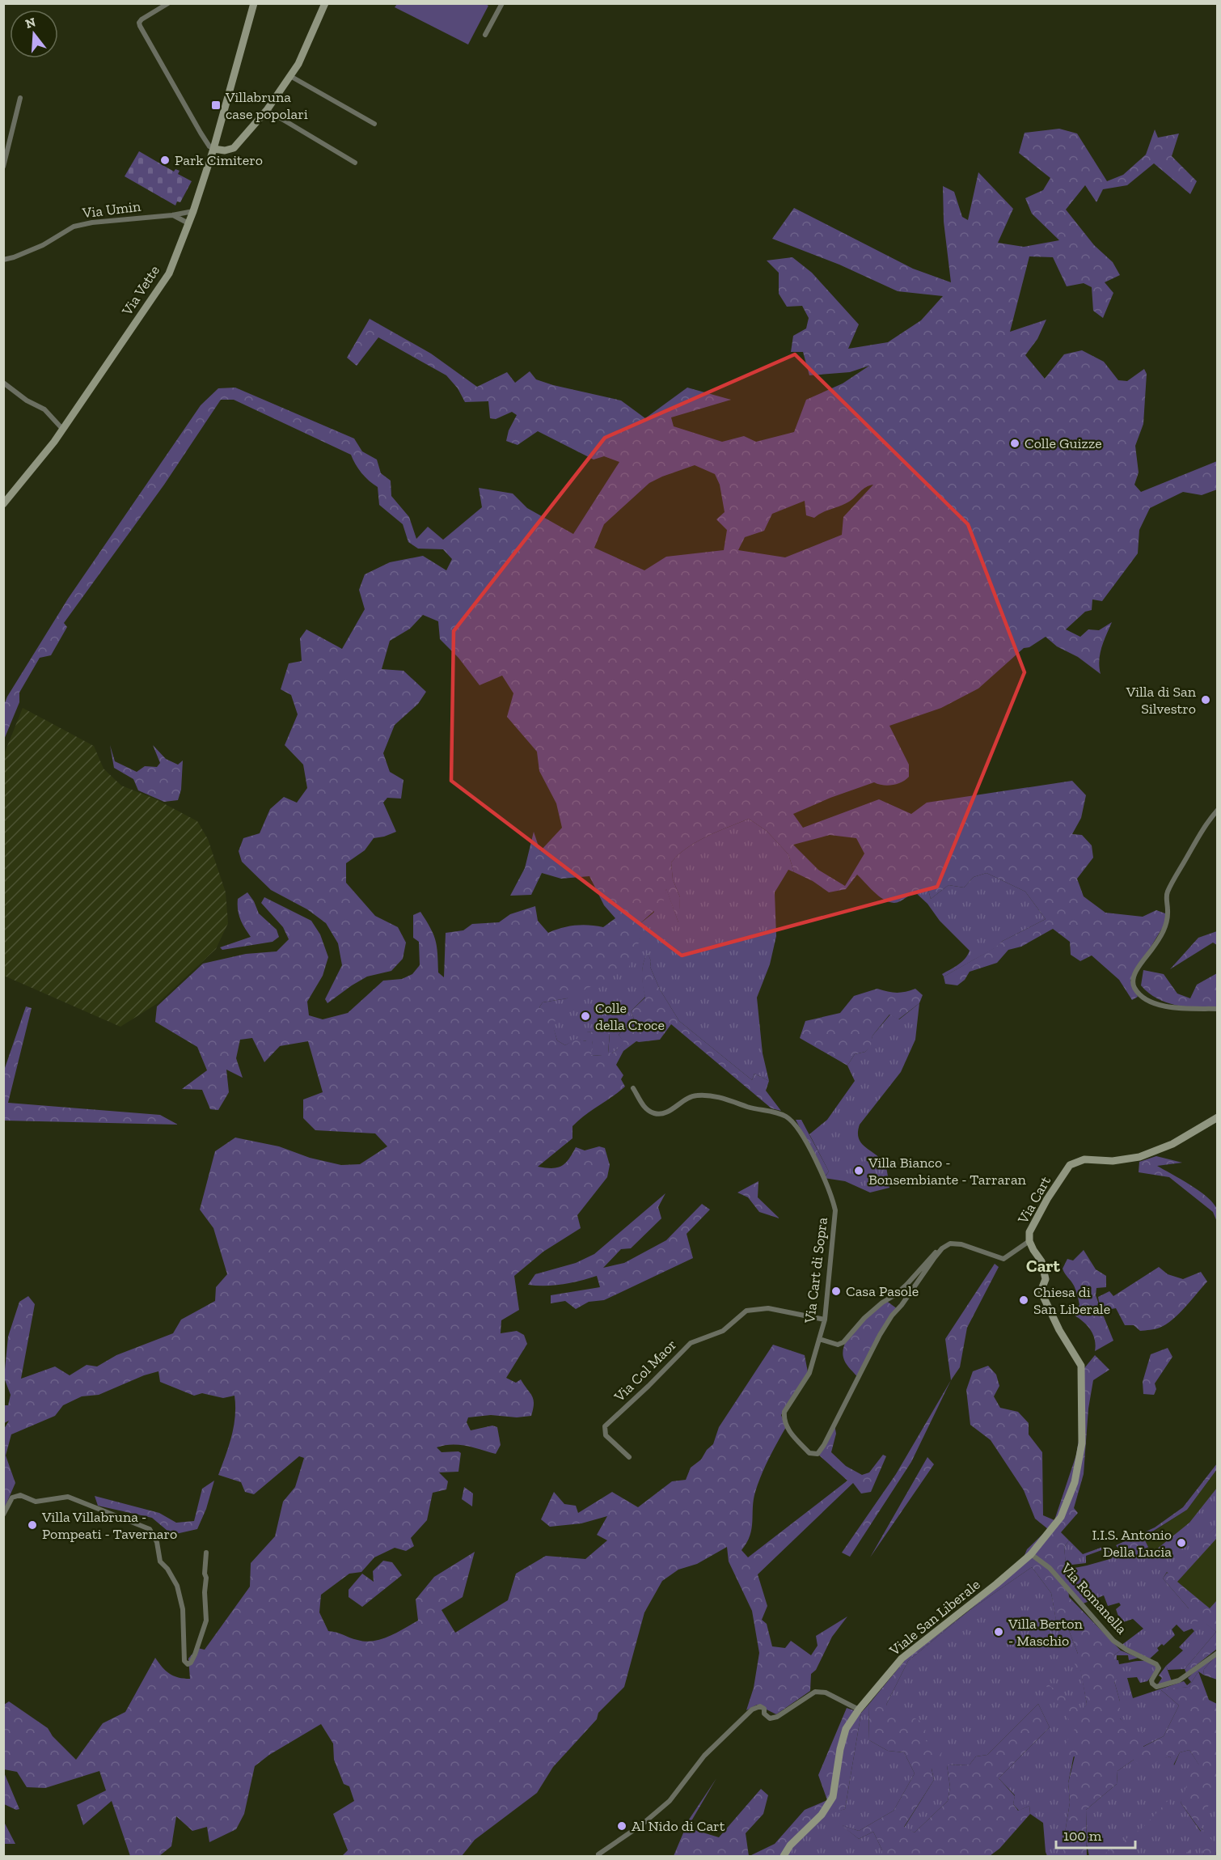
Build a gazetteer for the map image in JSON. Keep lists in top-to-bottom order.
{
  "streets": {
    "street": [
      "Via Umin",
      "Via Vette",
      "Via Cart",
      "Via Cart di Sopra",
      "Via Col Maor",
      "Via Romanella",
      "Viale San Liberale"
    ]
  },
  "crossings": [
    ["Via Umin", "Via Vette"],
    ["Via Cart", "Via Romanella"],
    ["Via Cart", "Viale San Liberale"],
    ["Via Cart di Sopra", "Via Col Maor"],
    ["Via Romanella", "Viale San Liberale"]
  ],
  "districts": ["Cart"],
  "places": {
    "transit": ["Villabruna case popolari"],
    "other": [
      "Park Cimitero",
      "Colle Guizze",
      "Villa di San Silvestro",
      "Colle della Croce",
      "Villa Bianco - Bonsembiante - Tarraran",
      "Casa Pasole",
      "Chiesa di San Liberale",
      "Villa Villabruna - Pompeati - Tavernaro",
      "I.I.S. Antonio Della Lucia",
      "Villa Berton - Maschio",
      "Al Nido di Cart"
    ]
  },
  "scale_bar": "100 m",
  "north": "top"
}
